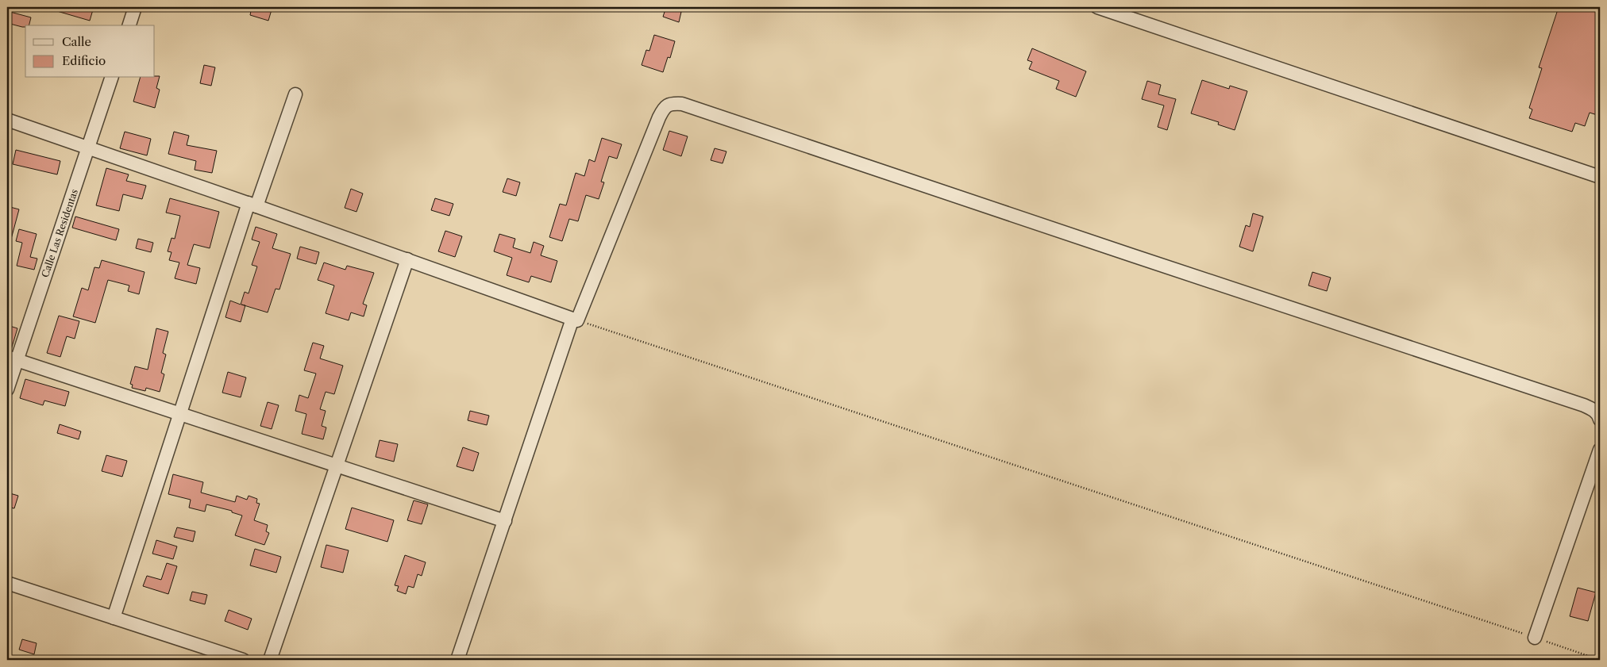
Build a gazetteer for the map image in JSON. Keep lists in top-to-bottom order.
{
  "streets": {
    "street": ["Calle Las Residentas"]
  },
  "legend": ["Calle", "Edificio"]
}
